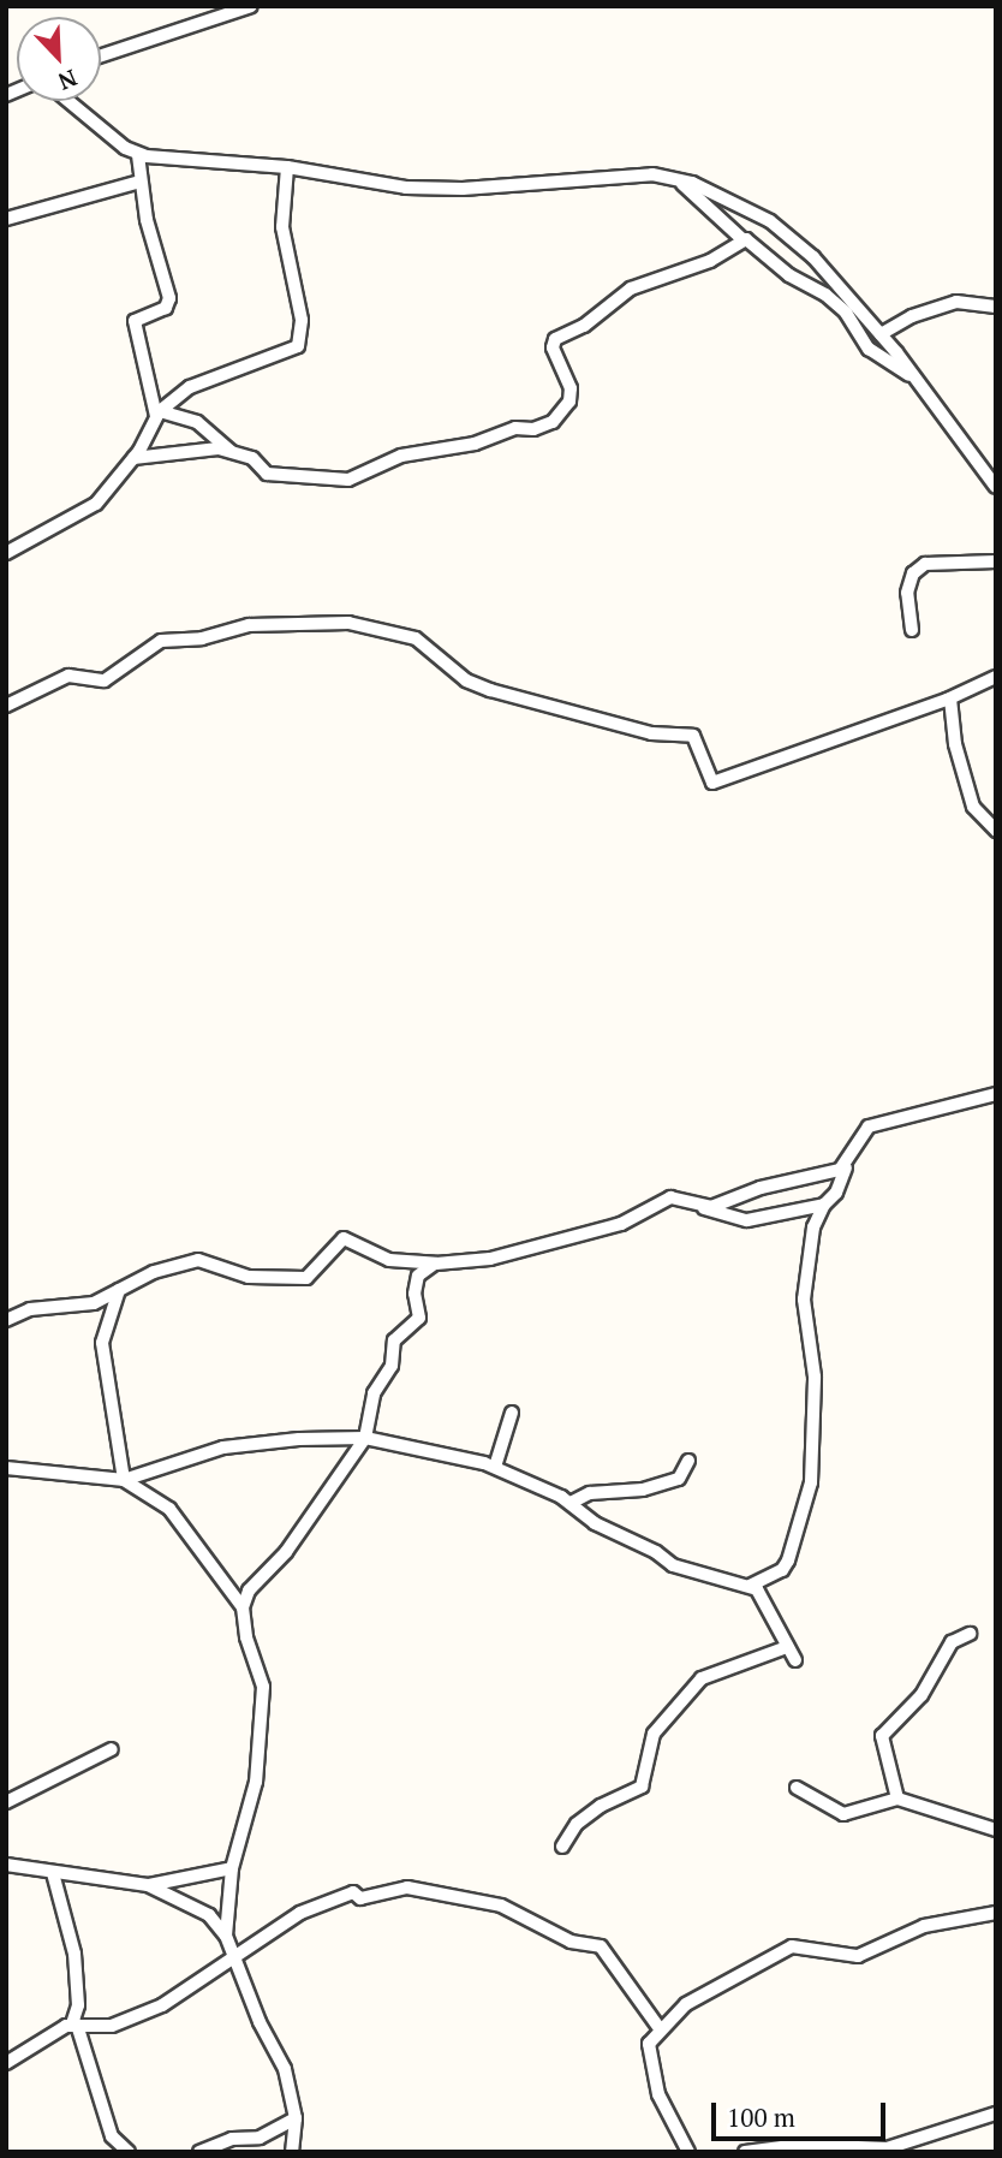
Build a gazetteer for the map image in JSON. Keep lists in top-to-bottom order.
{
  "scale_bar": "100 m",
  "north": "bottom right"
}
